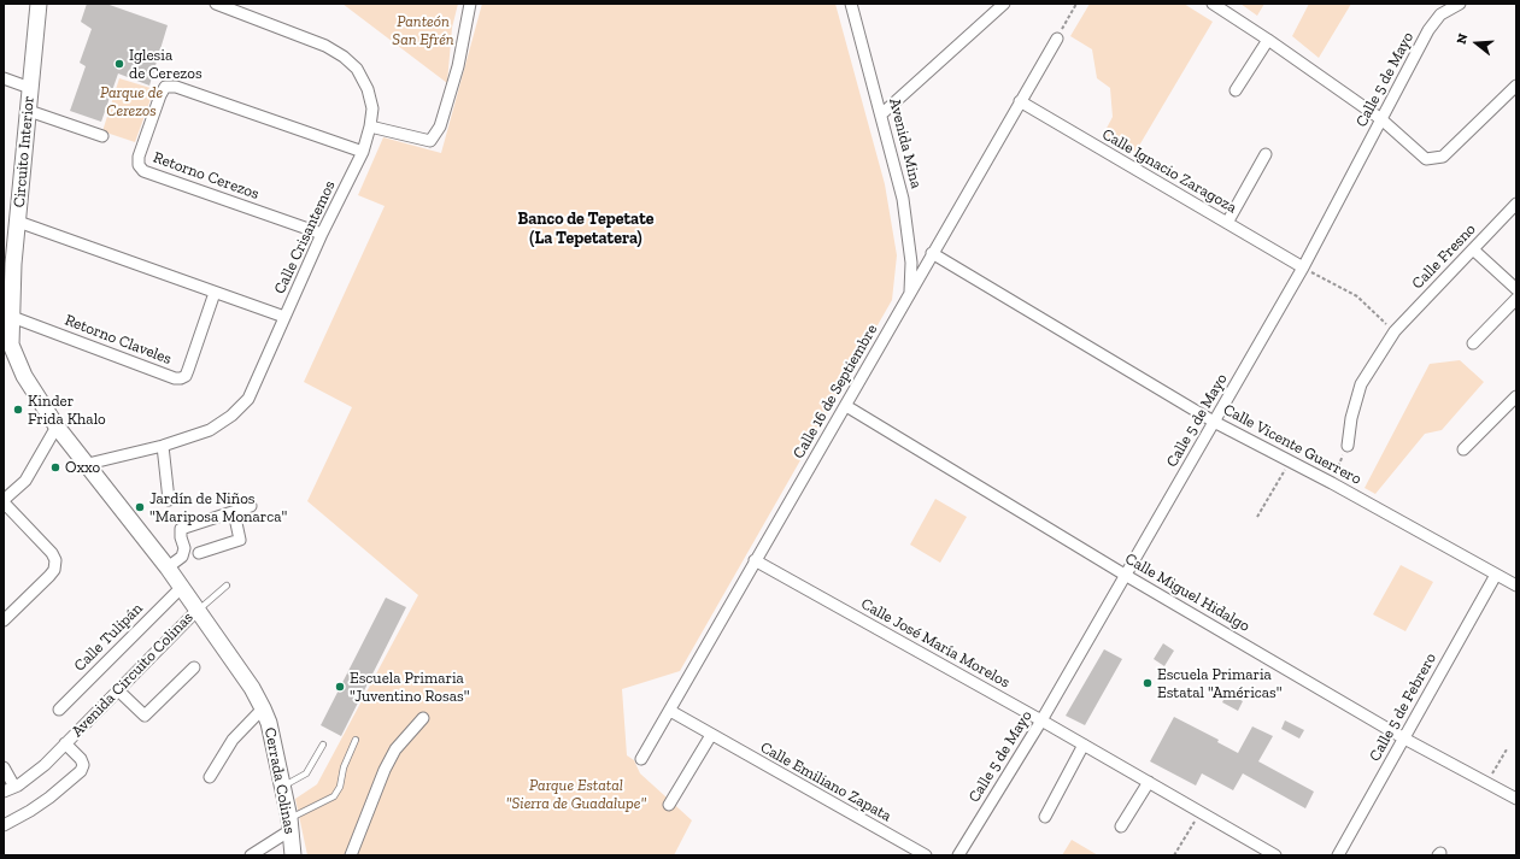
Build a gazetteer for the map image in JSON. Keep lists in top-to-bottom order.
{
  "streets": {
    "main road": ["Circuito Interior", "Avenida Circuito Colinas", "Cerrada Colinas"],
    "street": [
      "Calle 5 de Mayo",
      "Avenida Mina",
      "Calle Ignacio Zaragoza",
      "Retorno Cerezos",
      "Calle Crisantemos",
      "Calle Fresno",
      "Retorno Claveles",
      "Calle 16 de Septiembre",
      "Calle Vicente Guerrero",
      "Calle Miguel Hidalgo",
      "Calle Tulipán",
      "Calle José María Morelos",
      "Calle 5 de Febrero",
      "Calle Emiliano Zapata"
    ]
  },
  "crossings": [
    ["Calle 5 de Mayo", "Calle Ignacio Zaragoza"],
    ["Calle 5 de Mayo", "Calle Vicente Guerrero"],
    ["Calle 5 de Mayo", "Calle Miguel Hidalgo"],
    ["Calle 5 de Mayo", "Calle José María Morelos"],
    ["Avenida Mina", "Calle 16 de Septiembre"],
    ["Circuito Interior", "Retorno Claveles"],
    ["Circuito Interior", "Avenida Circuito Colinas"],
    ["Calle Ignacio Zaragoza", "Calle 16 de Septiembre"],
    ["Retorno Cerezos", "Calle Crisantemos"],
    ["Calle Crisantemos", "Avenida Circuito Colinas"],
    ["Calle 16 de Septiembre", "Calle Vicente Guerrero"],
    ["Calle 16 de Septiembre", "Calle Miguel Hidalgo"],
    ["Calle 16 de Septiembre", "Calle José María Morelos"],
    ["Calle 16 de Septiembre", "Calle Emiliano Zapata"],
    ["Calle Vicente Guerrero", "Calle 5 de Febrero"],
    ["Calle Miguel Hidalgo", "Calle 5 de Febrero"],
    ["Calle Tulipán", "Avenida Circuito Colinas"],
    ["Avenida Circuito Colinas", "Cerrada Colinas"]
  ],
  "districts": ["Banco de Tepetate (La Tepetatera)"],
  "parks": ["Panteón San Efrén", "Parque de Cerezos", "Parque Estatal \"Sierra de Guadalupe\""],
  "places": [
    "Iglesia de Cerezos",
    "Kinder Frida Khalo",
    "Oxxo",
    "Jardín de Niños \"Mariposa Monarca\"",
    "Escuela Primaria Estatal \"Américas\"",
    "Escuela Primaria \"Juventino Rosas\""
  ],
  "north": "left"
}
